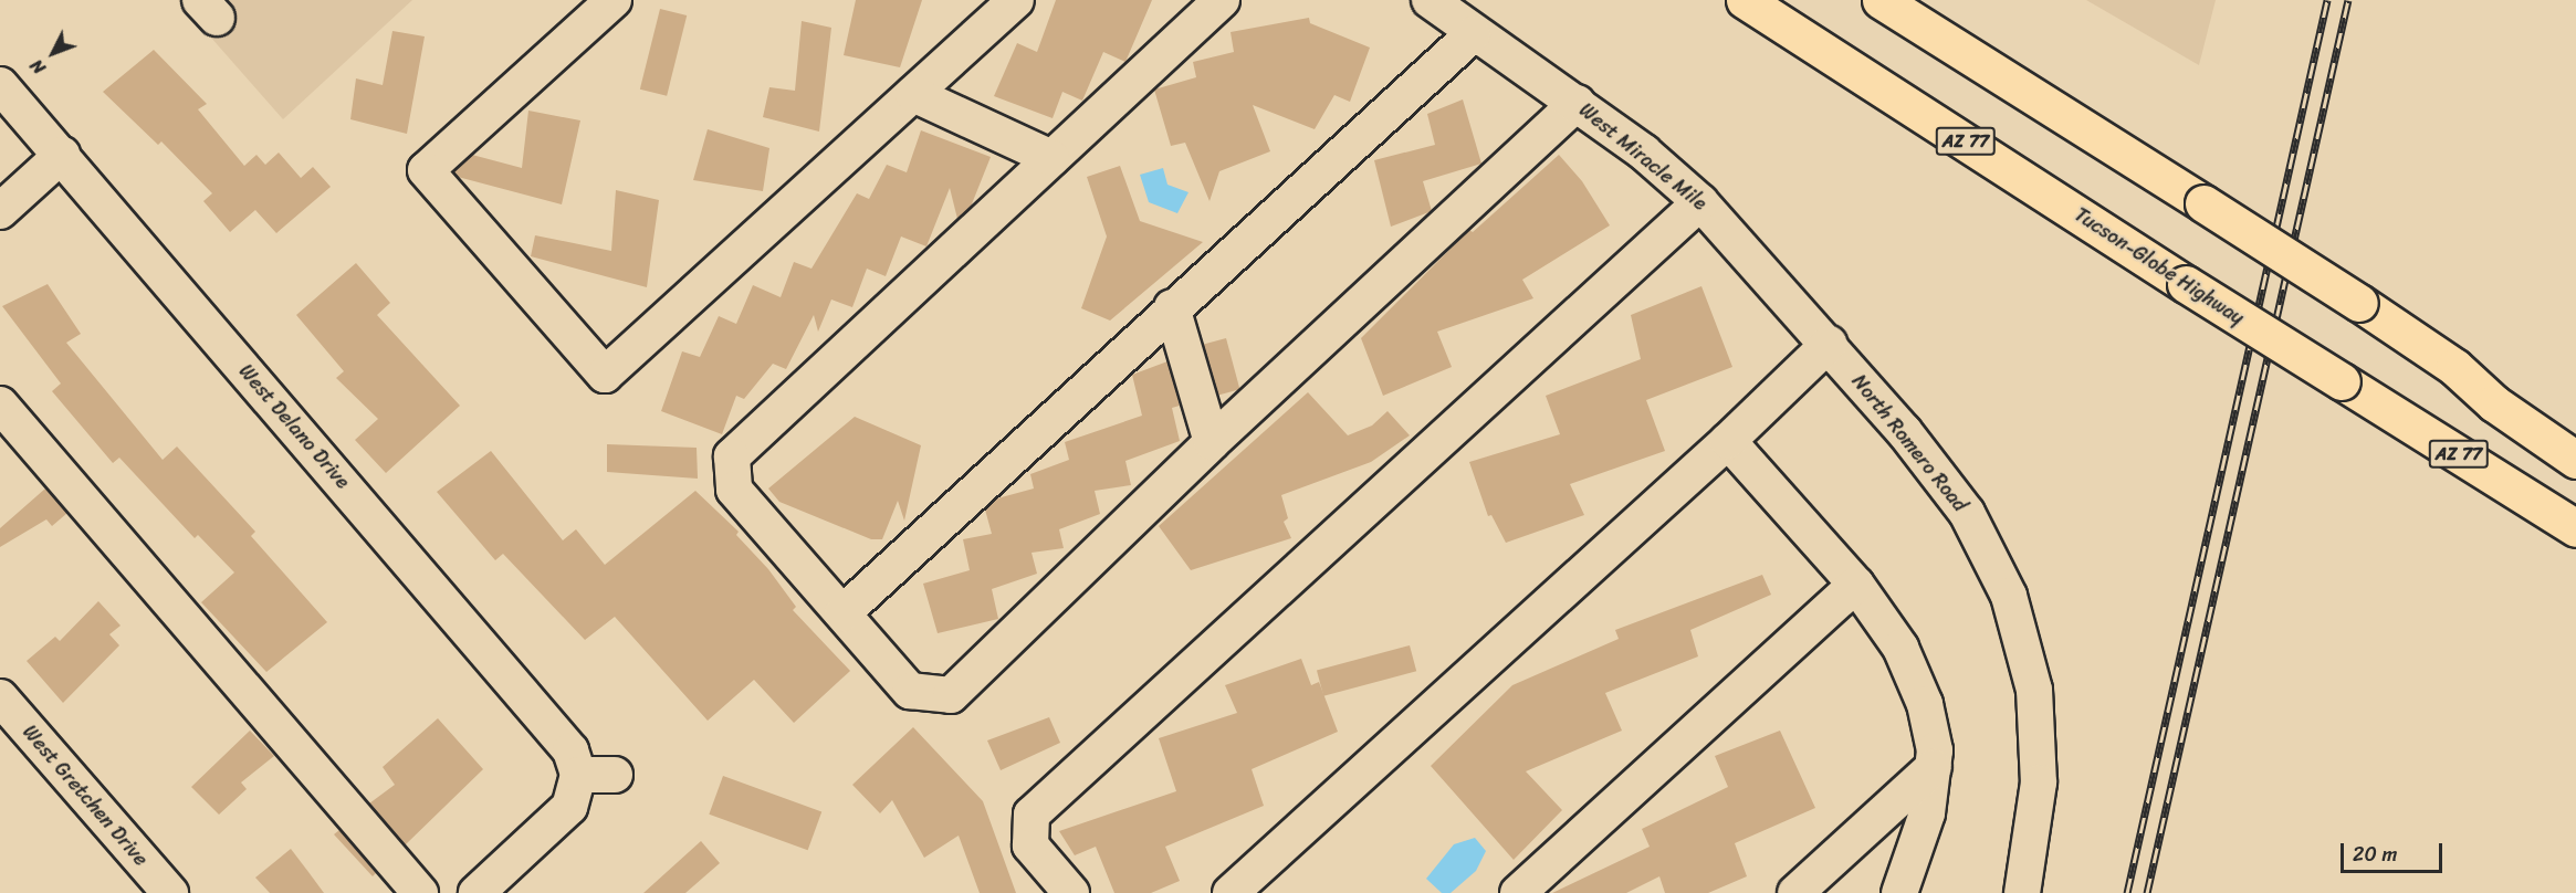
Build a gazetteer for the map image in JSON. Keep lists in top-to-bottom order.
{
  "streets": {
    "highway": ["AZ 77", "Tucson-Globe Highway"],
    "street": [
      "West Miracle Mile",
      "West Delano Drive",
      "North Romero Road",
      "West Gretchen Drive"
    ]
  },
  "crossings": [
    ["West Miracle Mile", "North Romero Road"]
  ],
  "scale_bar": "20 m",
  "north": "bottom left"
}
